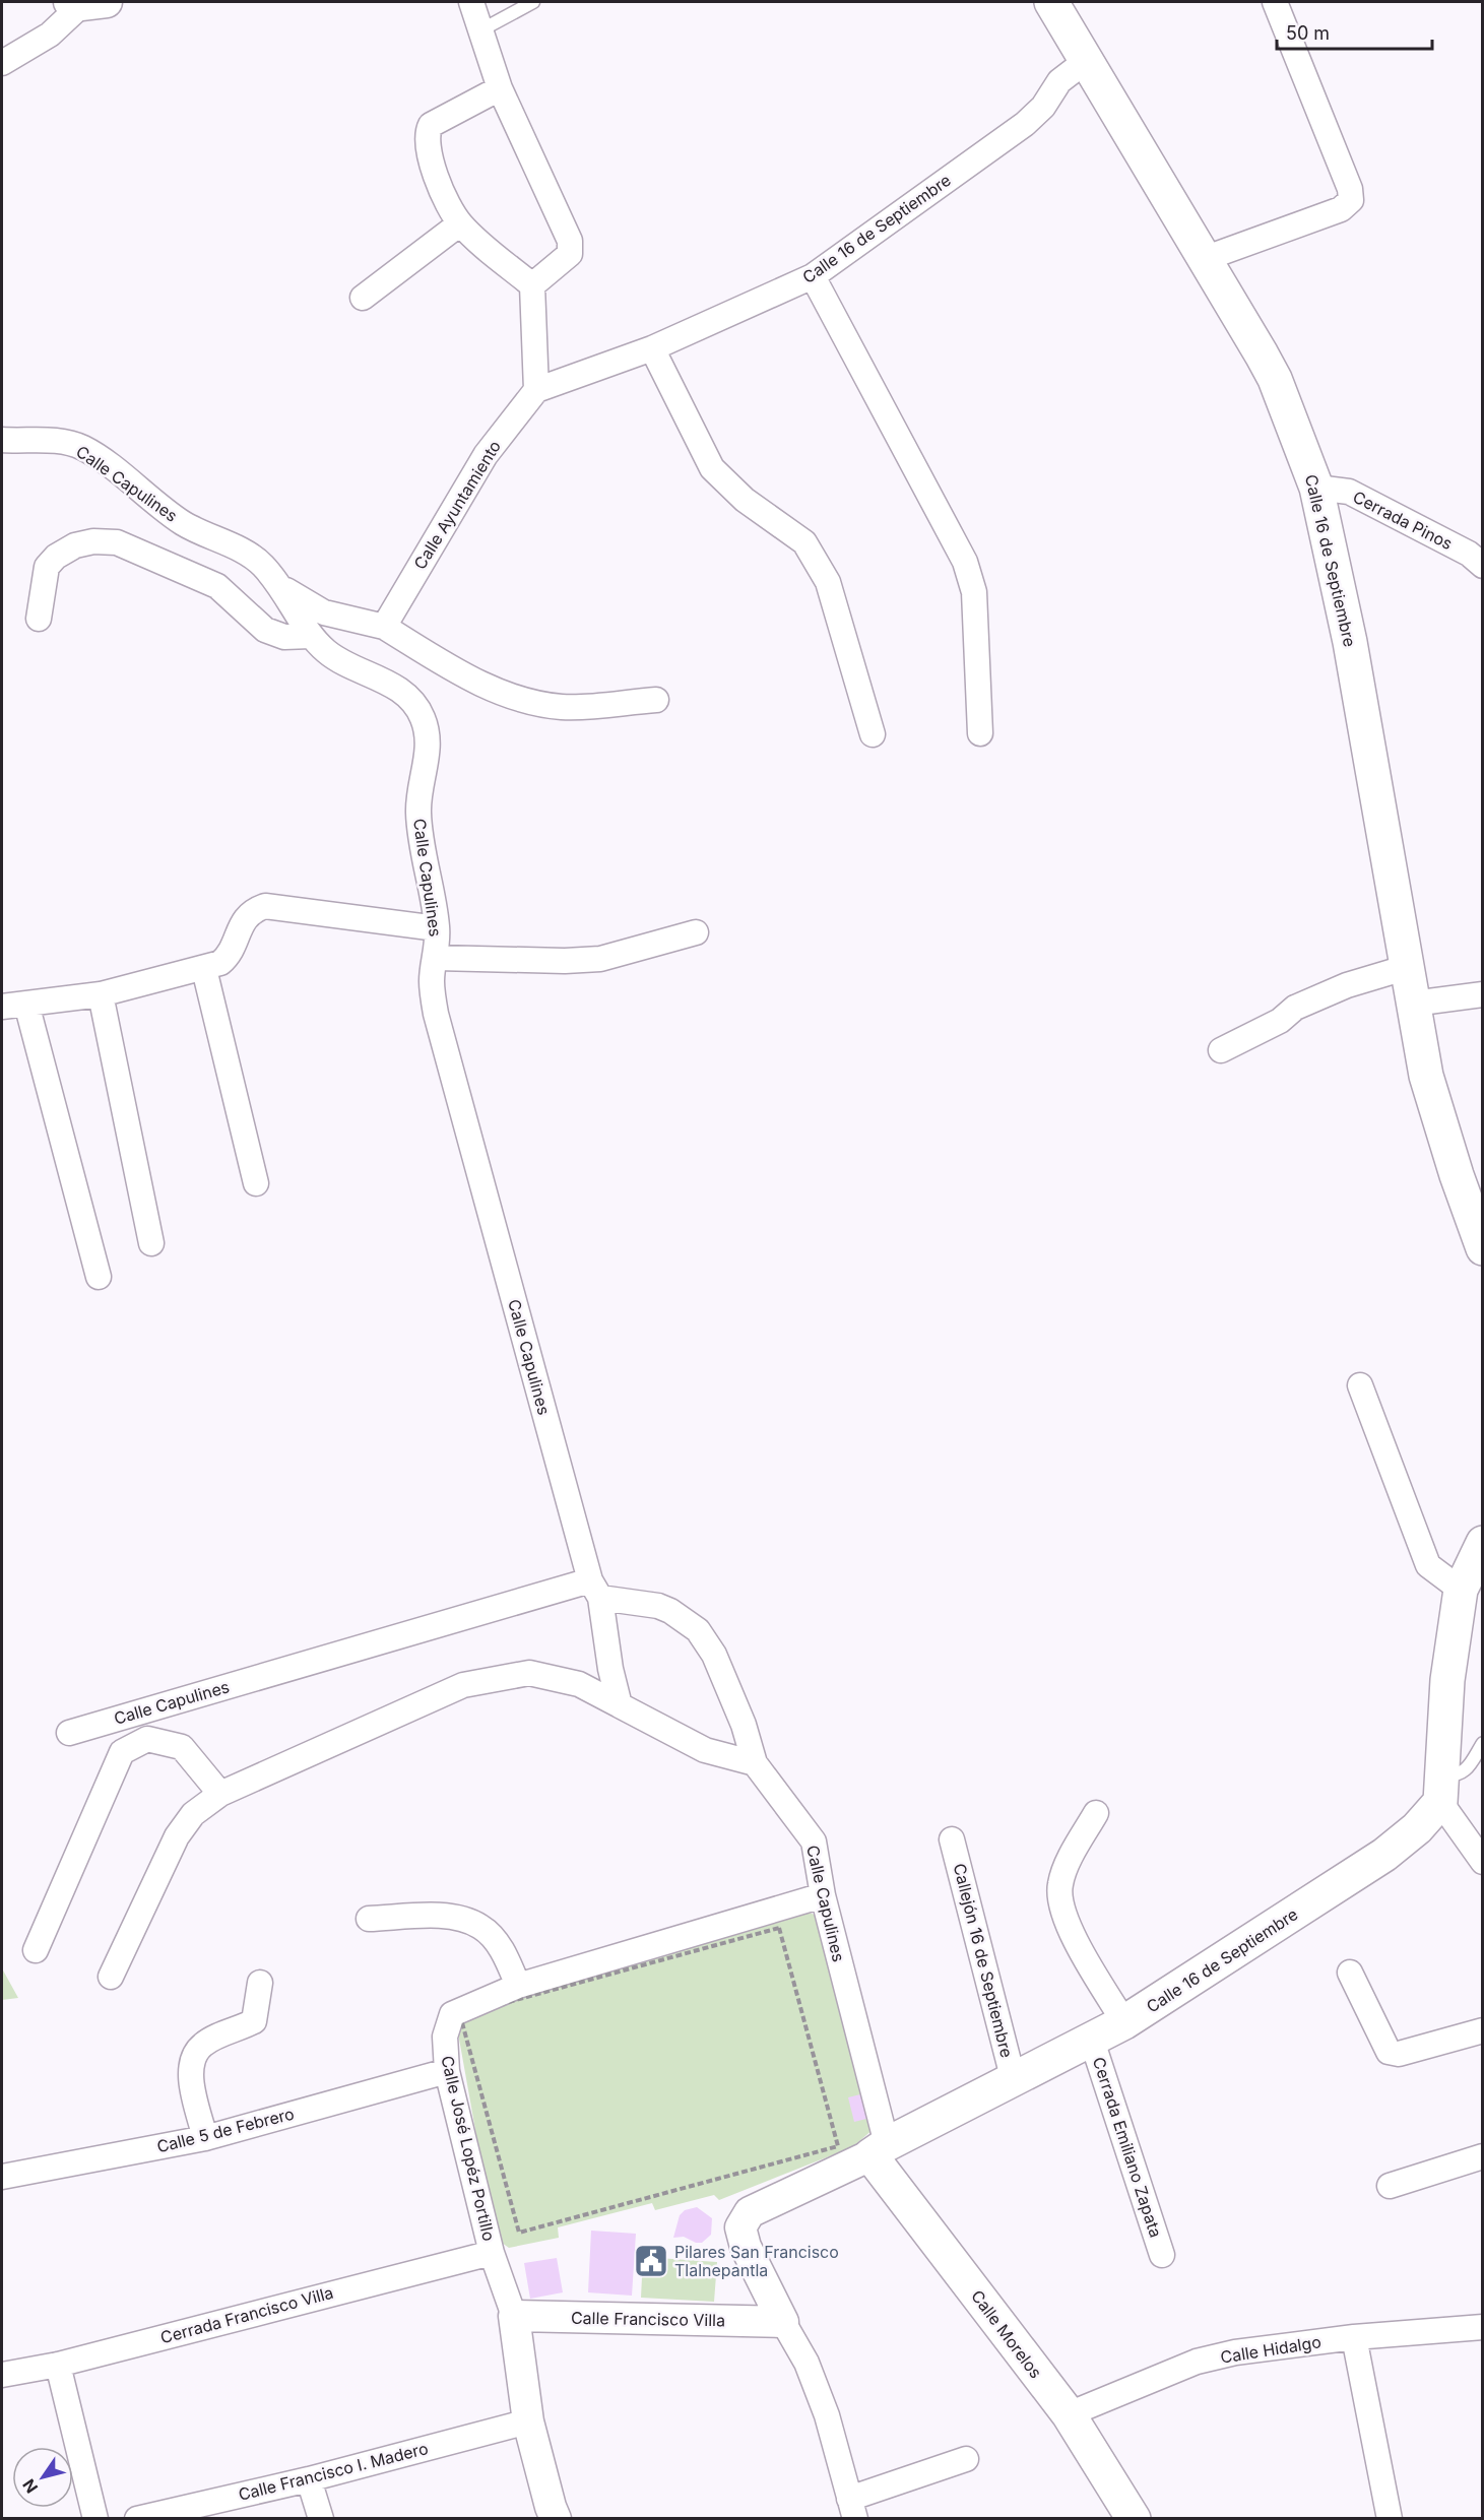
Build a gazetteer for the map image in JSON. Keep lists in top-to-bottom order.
{
  "streets": {
    "main road": ["Calle 16 de Septiembre", "Calle Morelos"],
    "street": [
      "Calle Capulines",
      "Calle Ayuntamiento",
      "Cerrada Pinos",
      "Callejón 16 de Septiembre",
      "Calle 5 de Febrero",
      "Cerrada Emiliano Zapata",
      "Calle José Lopéz Portillo",
      "Cerrada Francisco Villa",
      "Calle Francisco Villa",
      "Calle Hidalgo",
      "Calle Francisco I. Madero"
    ]
  },
  "crossings": [
    ["Calle 16 de Septiembre", "Calle Capulines"],
    ["Calle 16 de Septiembre", "Calle Ayuntamiento"],
    ["Calle 16 de Septiembre", "Cerrada Pinos"],
    ["Calle 16 de Septiembre", "Callejón 16 de Septiembre"],
    ["Calle 16 de Septiembre", "Cerrada Emiliano Zapata"],
    ["Calle 16 de Septiembre", "Calle Francisco Villa"],
    ["Calle 16 de Septiembre", "Calle Morelos"],
    ["Calle Capulines", "Calle José Lopéz Portillo"],
    ["Calle Capulines", "Calle Morelos"],
    ["Calle 5 de Febrero", "Calle José Lopéz Portillo"],
    ["Calle José Lopéz Portillo", "Cerrada Francisco Villa"],
    ["Calle José Lopéz Portillo", "Calle Francisco Villa"],
    ["Calle José Lopéz Portillo", "Calle Francisco I. Madero"],
    ["Calle Morelos", "Calle Hidalgo"]
  ],
  "places": {
    "public building": ["Pilares San Francisco Tlalnepantla"]
  },
  "scale_bar": "50 m",
  "north": "bottom left"
}
